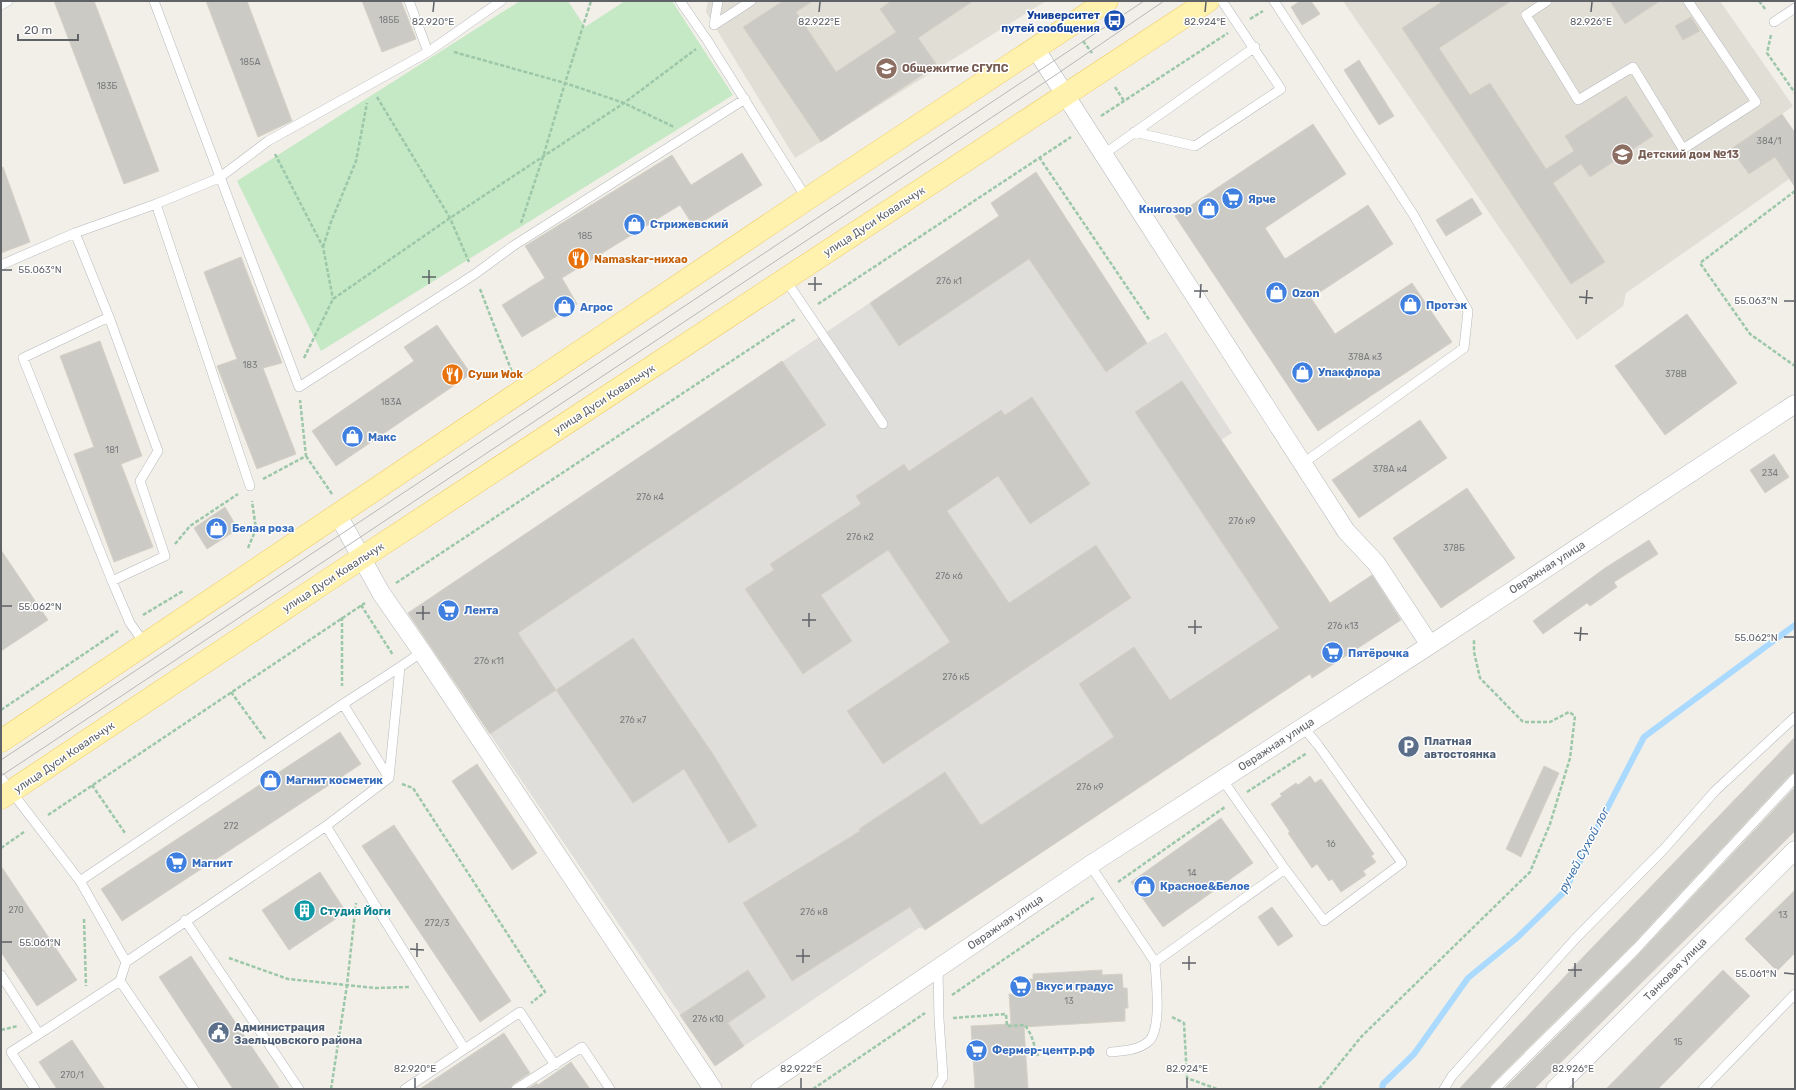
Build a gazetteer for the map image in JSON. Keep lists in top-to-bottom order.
{
  "streets": {
    "main road": ["улица Дуси Ковальчук"],
    "street": ["Овражная улица", "Танковая улица"]
  },
  "water": ["ручей Сухой лог"],
  "places": {
    "bus stop": ["Университет путей сообщения"],
    "school or university": ["Общежитие СГУПС", "Детский дом №13"],
    "supermarket": [
      "Ярче",
      "Лента",
      "Пятёрочка",
      "Магнит",
      "Вкус и градус",
      "Фермер-центр.рф"
    ],
    "shop": [
      "Книгозор",
      "Стрижевский",
      "Ozon",
      "Протэк",
      "Агрос",
      "Упакфлора",
      "Макс",
      "Белая роза",
      "Магнит косметик",
      "Красное&Белое"
    ],
    "restaurant": ["Namaskar-нихао", "Суши Wok"],
    "parking": ["Платная автостоянка"],
    "building": ["Студия Йоги"],
    "public building": ["Администрация Заельцовского района"]
  },
  "house_numbers": [
    "185Б",
    "185А",
    "183Б",
    "384/1",
    "185",
    "276 к1",
    "378А к3",
    "183",
    "378В",
    "183А",
    "181",
    "378А к4",
    "234",
    "276 к4",
    "276 к9",
    "276 к2",
    "378Б",
    "276 к6",
    "276 к13",
    "276 к11",
    "276 к5",
    "276 к7",
    "276 к9",
    "272",
    "16",
    "14",
    "270",
    "276 к8",
    "13",
    "272/3",
    "13",
    "276 к10",
    "15",
    "270/1"
  ],
  "scale_bar": "20 m",
  "coordinates": [
    "82.920°E",
    "82.922°E",
    "82.924°E",
    "82.926°E",
    "55.063°N",
    "55.062°N",
    "55.061°N"
  ]
}
